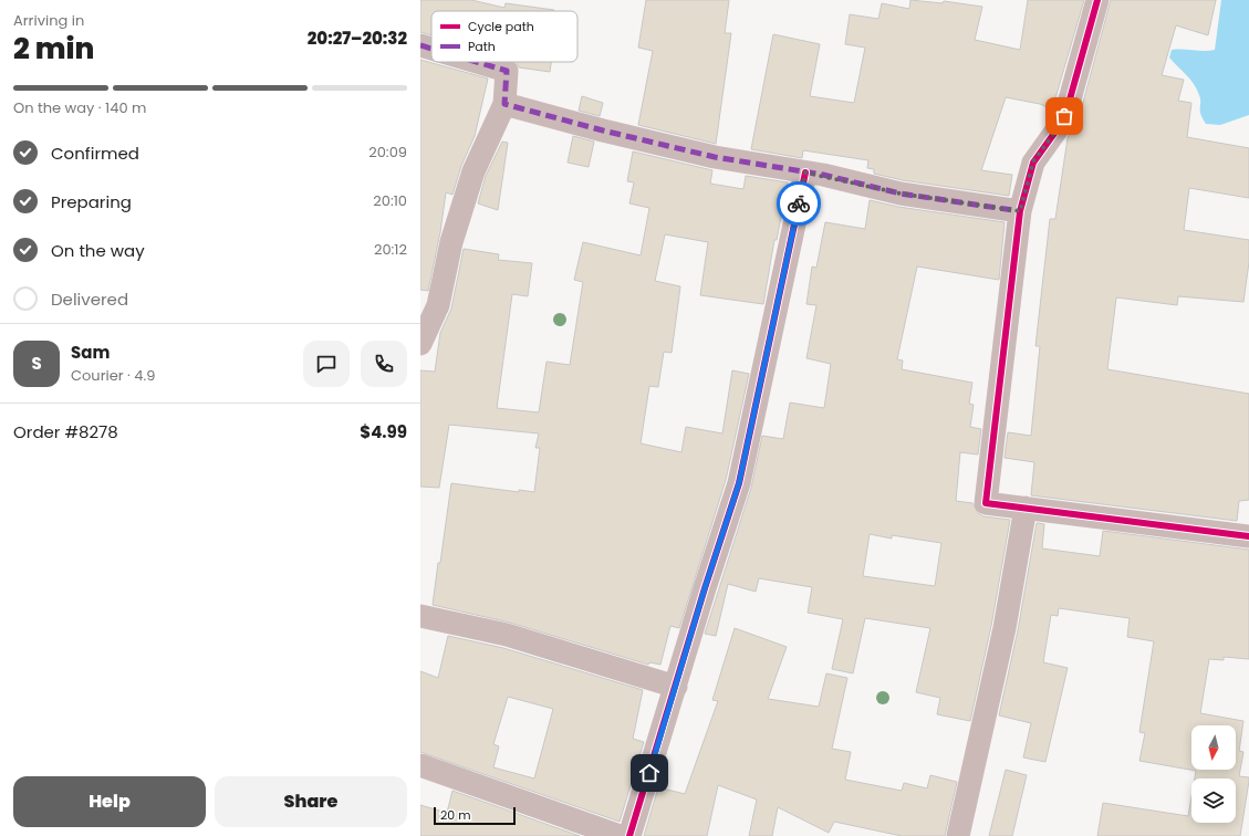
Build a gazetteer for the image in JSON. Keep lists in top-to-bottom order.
{
  "legend": ["Cycle path", "Path"],
  "scale_bar": "20 m",
  "north": "bottom",
  "page": {
    "heading": ["2 min", "Arriving in", "20:27–20:32"],
    "panel": [
      "Sam",
      "Courier · 4.9",
      "Order #8278",
      "$4.99"
    ],
    "bar": "On the way · 140 m",
    "list": [
      ["Confirmed", "20:09"],
      ["Preparing", "20:10"],
      ["On the way", "20:12"],
      "Delivered"
    ],
    "round": "S",
    "buttons": ["Help", "Share"],
    "scale": "20 m"
  }
}
